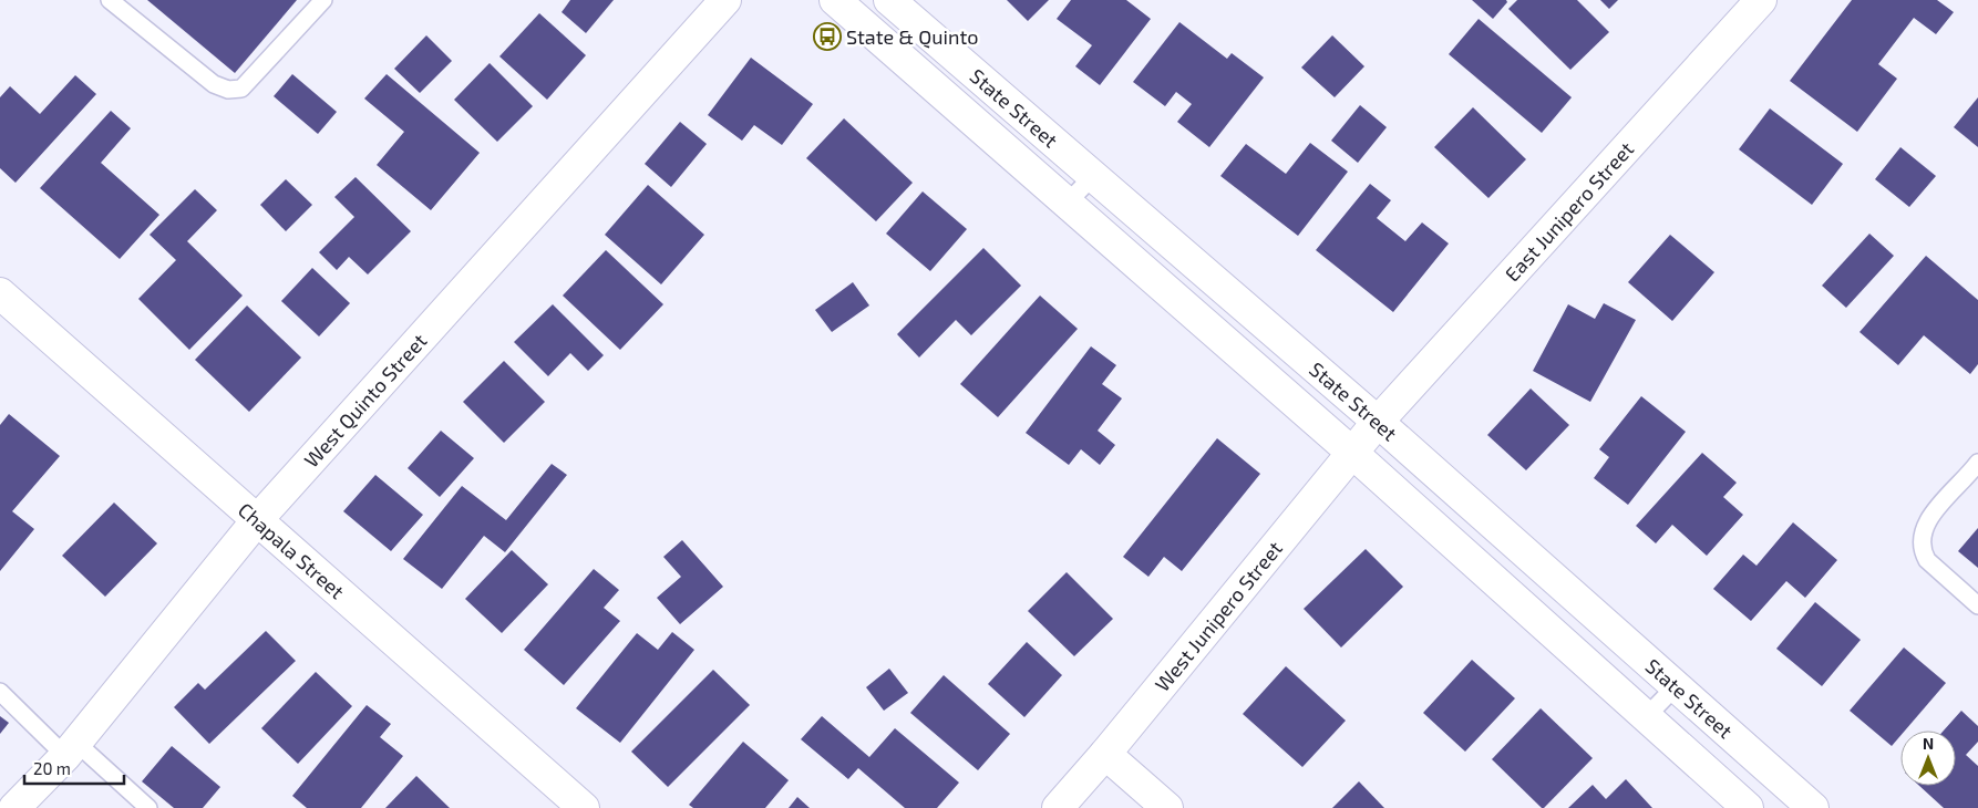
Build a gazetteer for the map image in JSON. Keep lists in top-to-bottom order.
{
  "streets": {
    "street": [
      "State Street",
      "East Junipero Street",
      "West Quinto Street",
      "Chapala Street",
      "West Junipero Street"
    ]
  },
  "crossings": [
    ["State Street", "East Junipero Street"],
    ["State Street", "West Junipero Street"],
    ["East Junipero Street", "West Junipero Street"],
    ["West Quinto Street", "Chapala Street"]
  ],
  "places": {
    "bus stop": ["State & Quinto"]
  },
  "scale_bar": "20 m",
  "north": "top"
}
